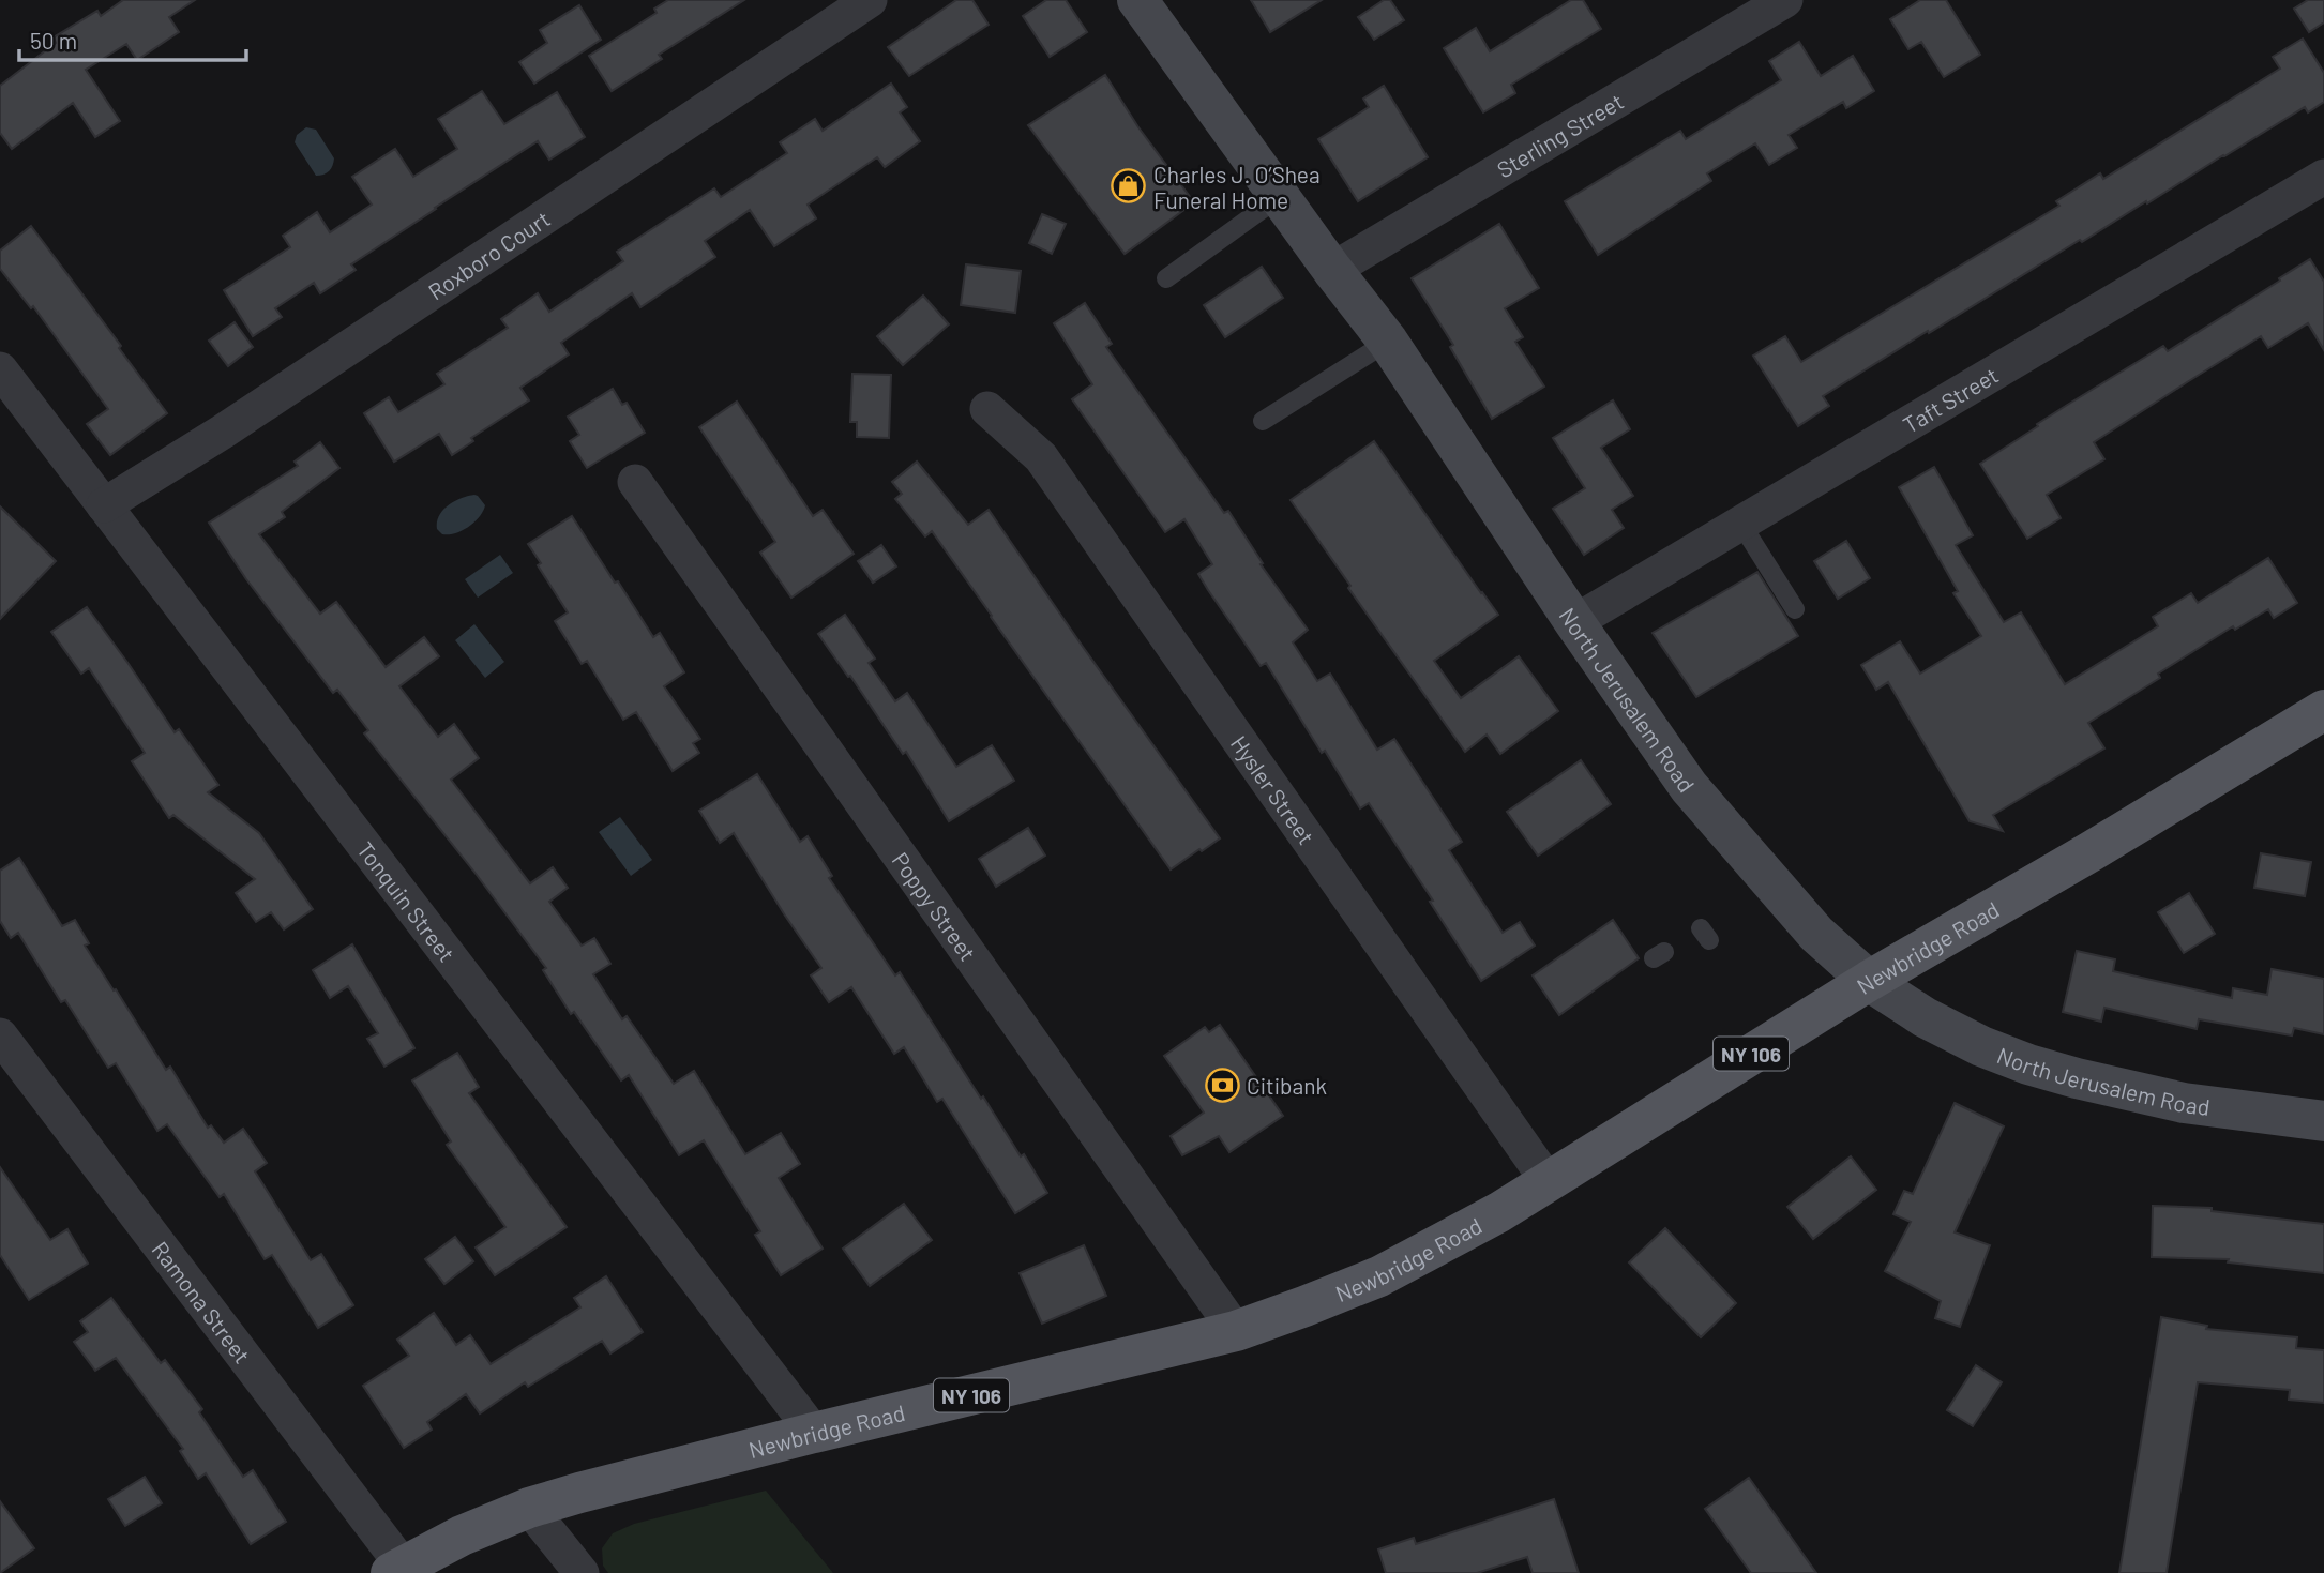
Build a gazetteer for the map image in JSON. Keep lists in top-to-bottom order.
{
  "streets": {
    "main road": ["North Jerusalem Road", "Newbridge Road", "NY 106"],
    "street": [
      "Sterling Street",
      "Roxboro Court",
      "Taft Street",
      "Hysler Street",
      "Tonquin Street",
      "Poppy Street",
      "Ramona Street"
    ]
  },
  "crossings": [
    ["Sterling Street", "North Jerusalem Road"],
    ["Roxboro Court", "Tonquin Street"],
    ["Taft Street", "North Jerusalem Road"],
    ["North Jerusalem Road", "Newbridge Road"],
    ["Hysler Street", "Newbridge Road"],
    ["Tonquin Street", "Newbridge Road"],
    ["Poppy Street", "Newbridge Road"],
    ["Newbridge Road", "Ramona Street"]
  ],
  "places": {
    "shop": ["Charles J. O’Shea Funeral Home"],
    "bank": ["Citibank"]
  },
  "scale_bar": "50 m"
}
